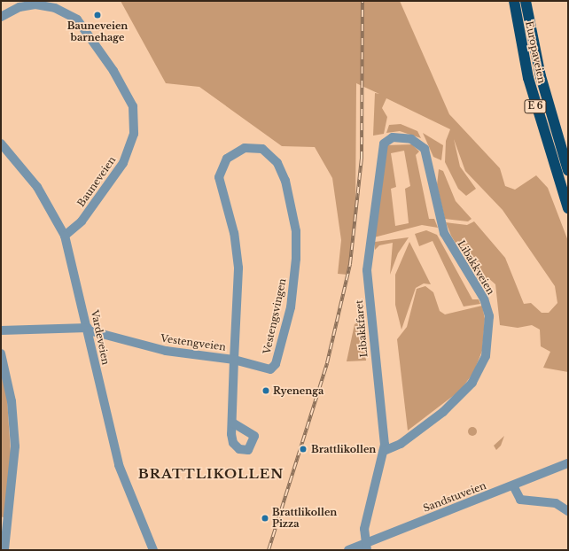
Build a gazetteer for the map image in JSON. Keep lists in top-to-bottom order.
{
  "streets": {
    "highway": ["Europaveien", "E 6"],
    "street": [
      "Bauneveien",
      "Libakkveien",
      "Vestengsvingen",
      "Libakkfaret",
      "Vardeveien",
      "Vestengveien",
      "Sandstuveien"
    ]
  },
  "crossings": [
    ["Bauneveien", "Vardeveien"],
    ["Libakkveien", "Libakkfaret"],
    ["Vestengsvingen", "Vestengveien"],
    ["Libakkfaret", "Sandstuveien"],
    ["Vardeveien", "Vestengveien"]
  ],
  "districts": ["BRATTLIKOLLEN"],
  "places": [
    "Bauneveien barnehage",
    "Ryenenga",
    "Brattlikollen",
    "Brattlikollen Pizza"
  ]
}
